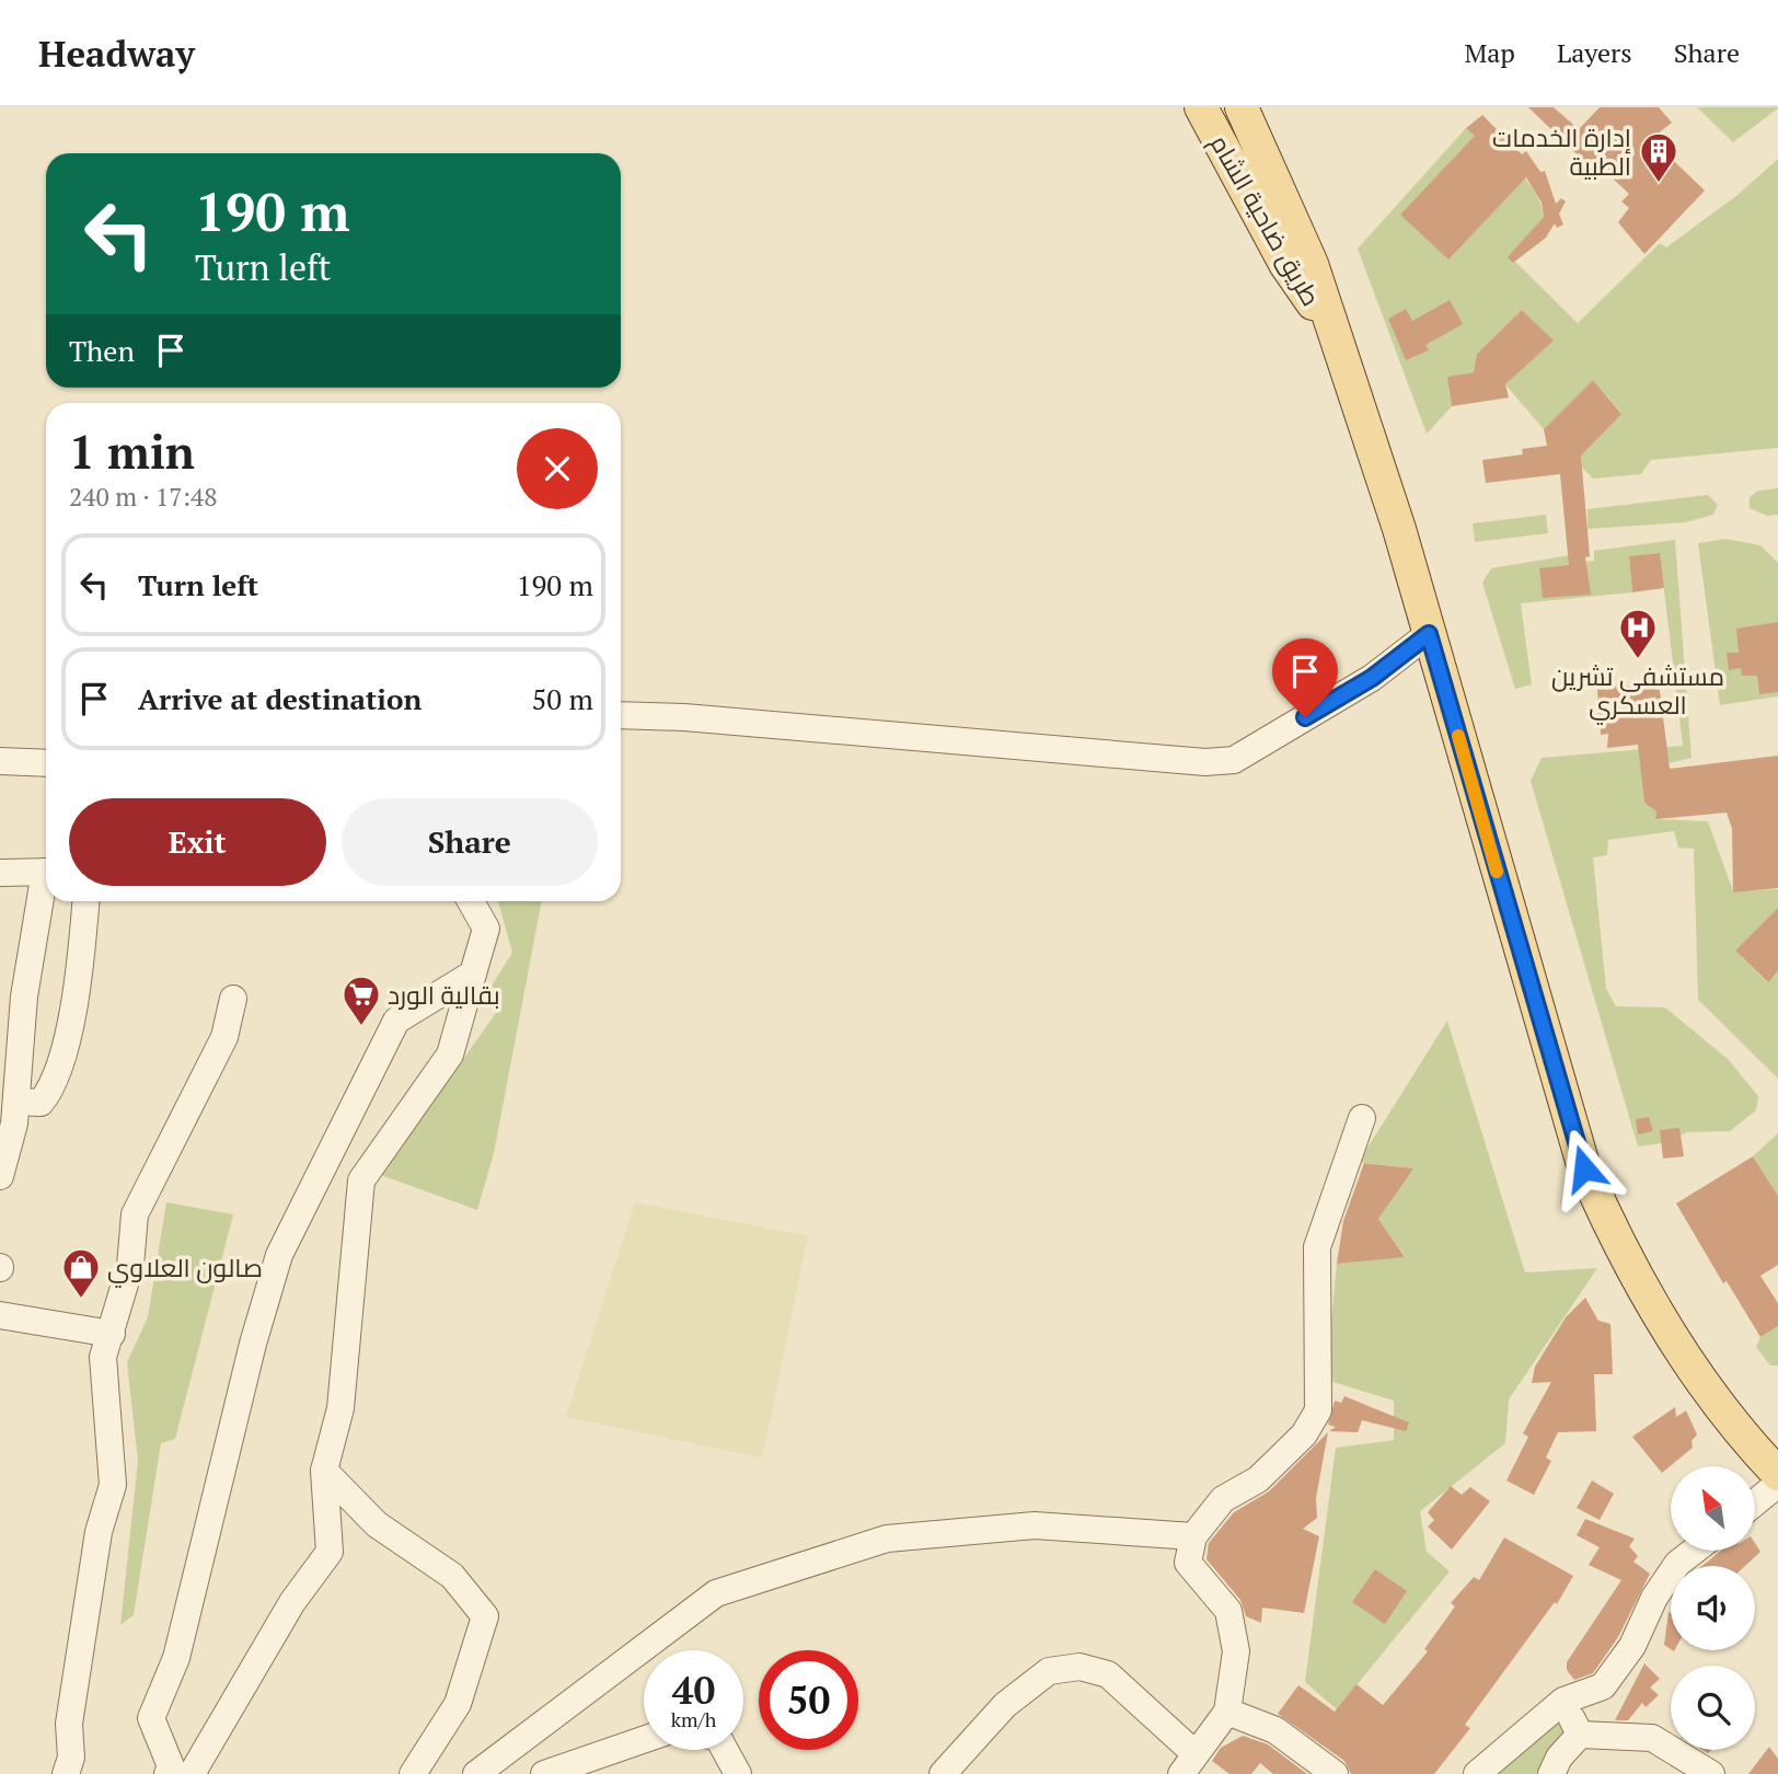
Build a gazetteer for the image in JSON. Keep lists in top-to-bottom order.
{
  "streets": {
    "main road": ["طريق ضاحية الشام"]
  },
  "places": {
    "building": ["إدارة الخدمات الطبية"],
    "hospital": ["مستشفى تشرين العسكري"],
    "supermarket": ["بقالية الورد"],
    "shop": ["صالون العلاوي"]
  },
  "north": "top left",
  "page": {
    "header": "Headway",
    "nav": ["Map", "Layers", "Share"],
    "turn": ["190 m", "Turn left"],
    "then": "Then",
    "heading": ["1 min", "240 m · 17:48"],
    "list": [
      {
        "name": "Turn left",
        "value": "190 m"
      },
      {
        "name": "Arrive at destination",
        "value": "50 m"
      }
    ],
    "buttons": ["Exit", "Share"],
    "speed": "40 km/h",
    "limit": "50"
  }
}
